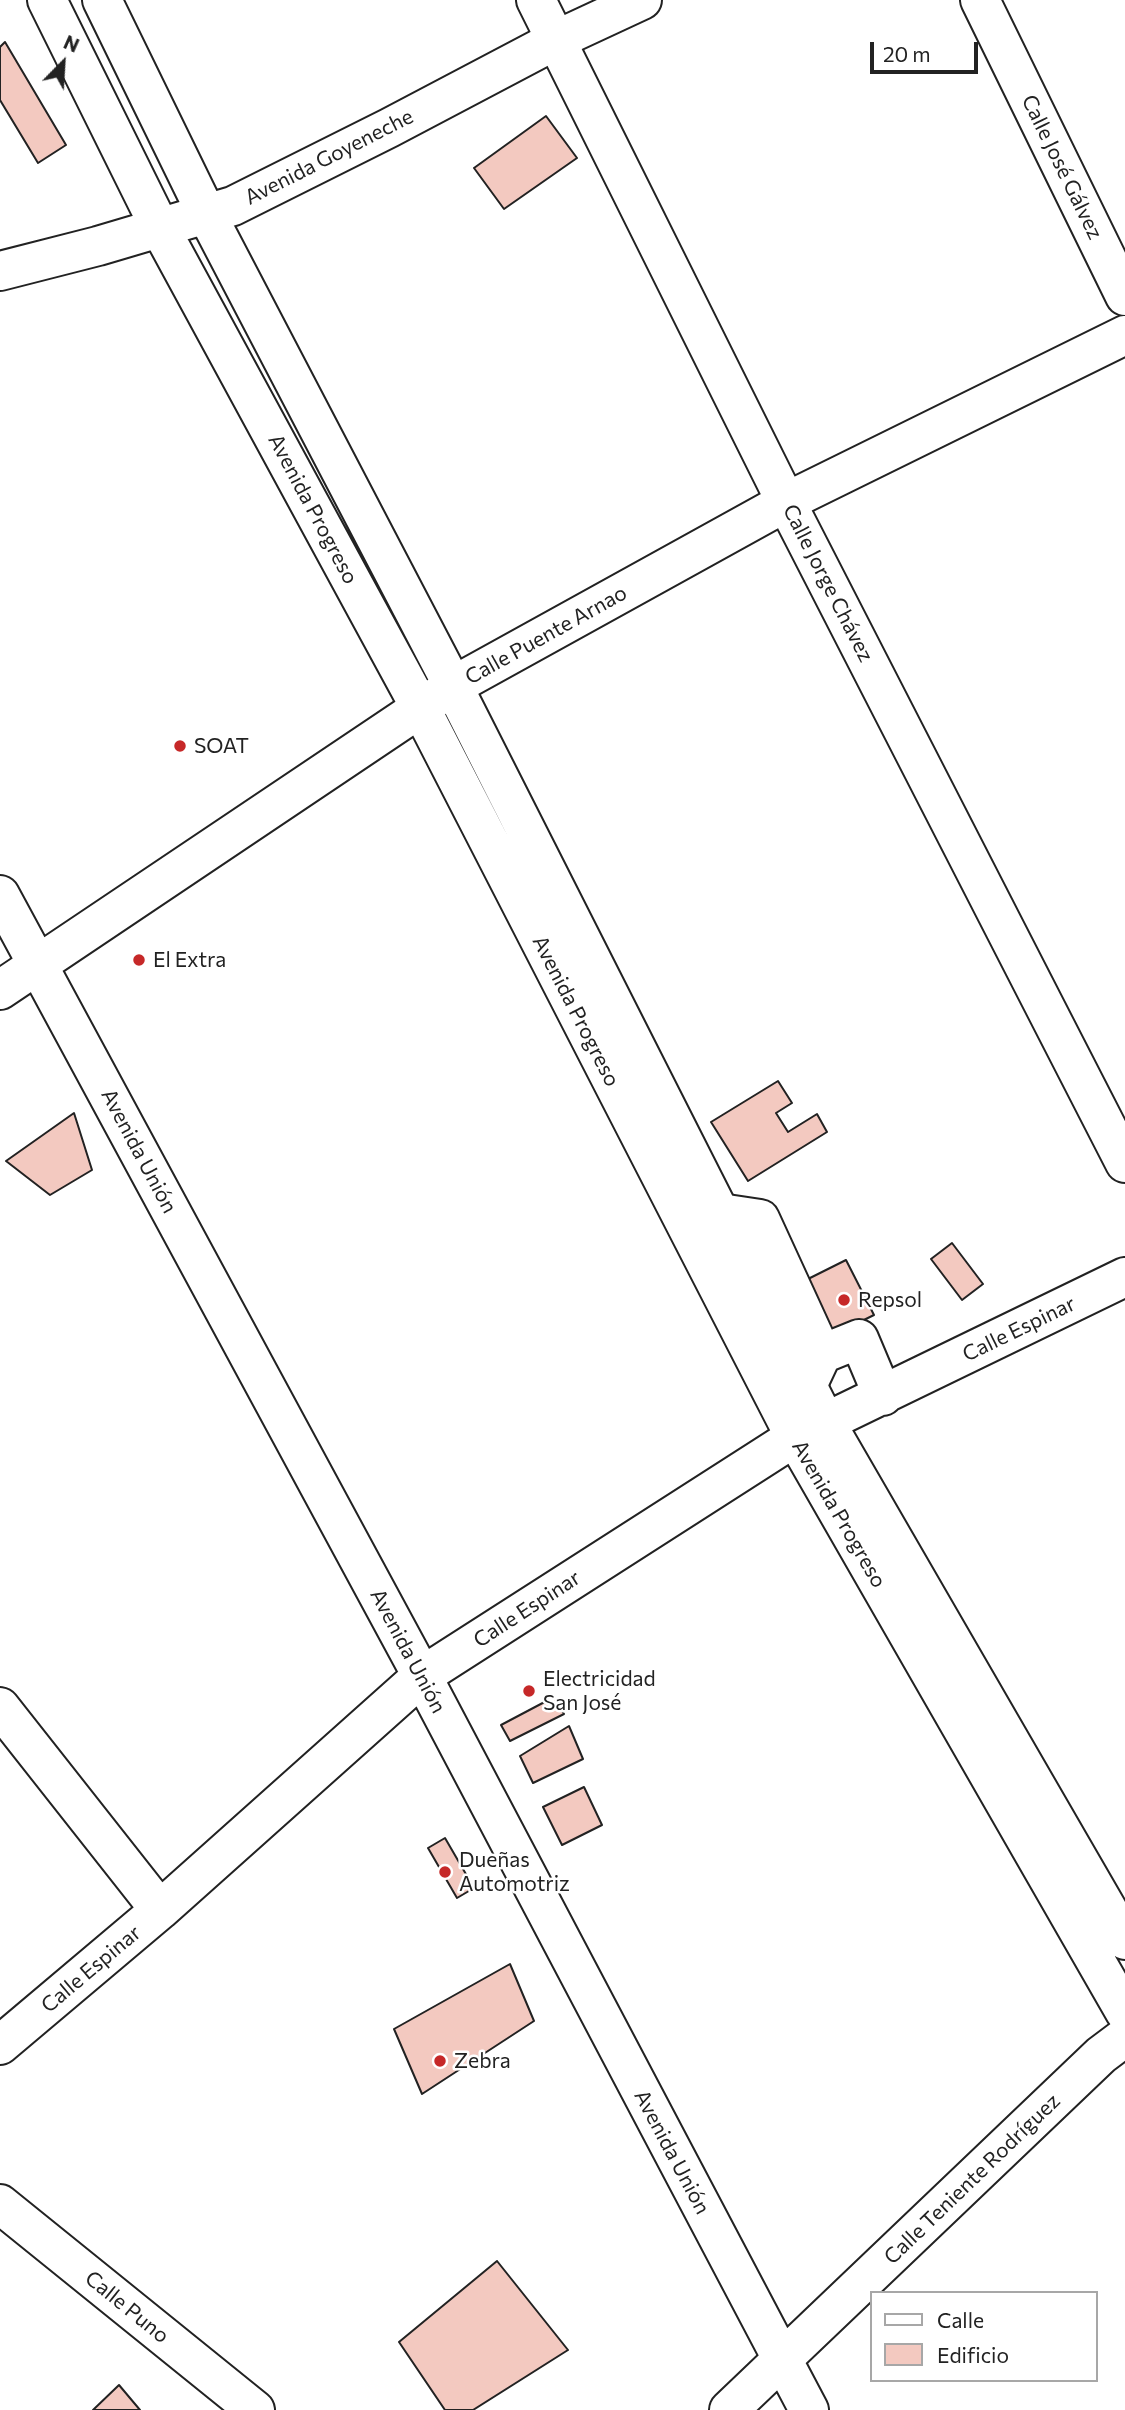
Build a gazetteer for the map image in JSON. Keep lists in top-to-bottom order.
{
  "streets": {
    "street": [
      "Avenida Goyeneche",
      "Calle José Gálvez",
      "Avenida Progreso",
      "Calle Jorge Chávez",
      "Calle Puente Arnao",
      "Avenida Unión",
      "Calle Espinar",
      "Calle Teniente Rodríguez",
      "Calle Puno"
    ]
  },
  "crossings": [
    ["Avenida Goyeneche", "Avenida Progreso"],
    ["Avenida Goyeneche", "Calle Jorge Chávez"],
    ["Avenida Progreso", "Calle Puente Arnao"],
    ["Avenida Progreso", "Calle Espinar"],
    ["Calle Jorge Chávez", "Calle Puente Arnao"],
    ["Calle Puente Arnao", "Avenida Unión"],
    ["Avenida Unión", "Calle Espinar"],
    ["Avenida Unión", "Calle Teniente Rodríguez"]
  ],
  "places": [
    "SOAT",
    "El Extra",
    "Repsol",
    "Electricidad San José",
    "Dueñas Automotriz",
    "Zebra"
  ],
  "legend": ["Calle", "Edificio"],
  "scale_bar": "20 m",
  "north": "top right"
}
